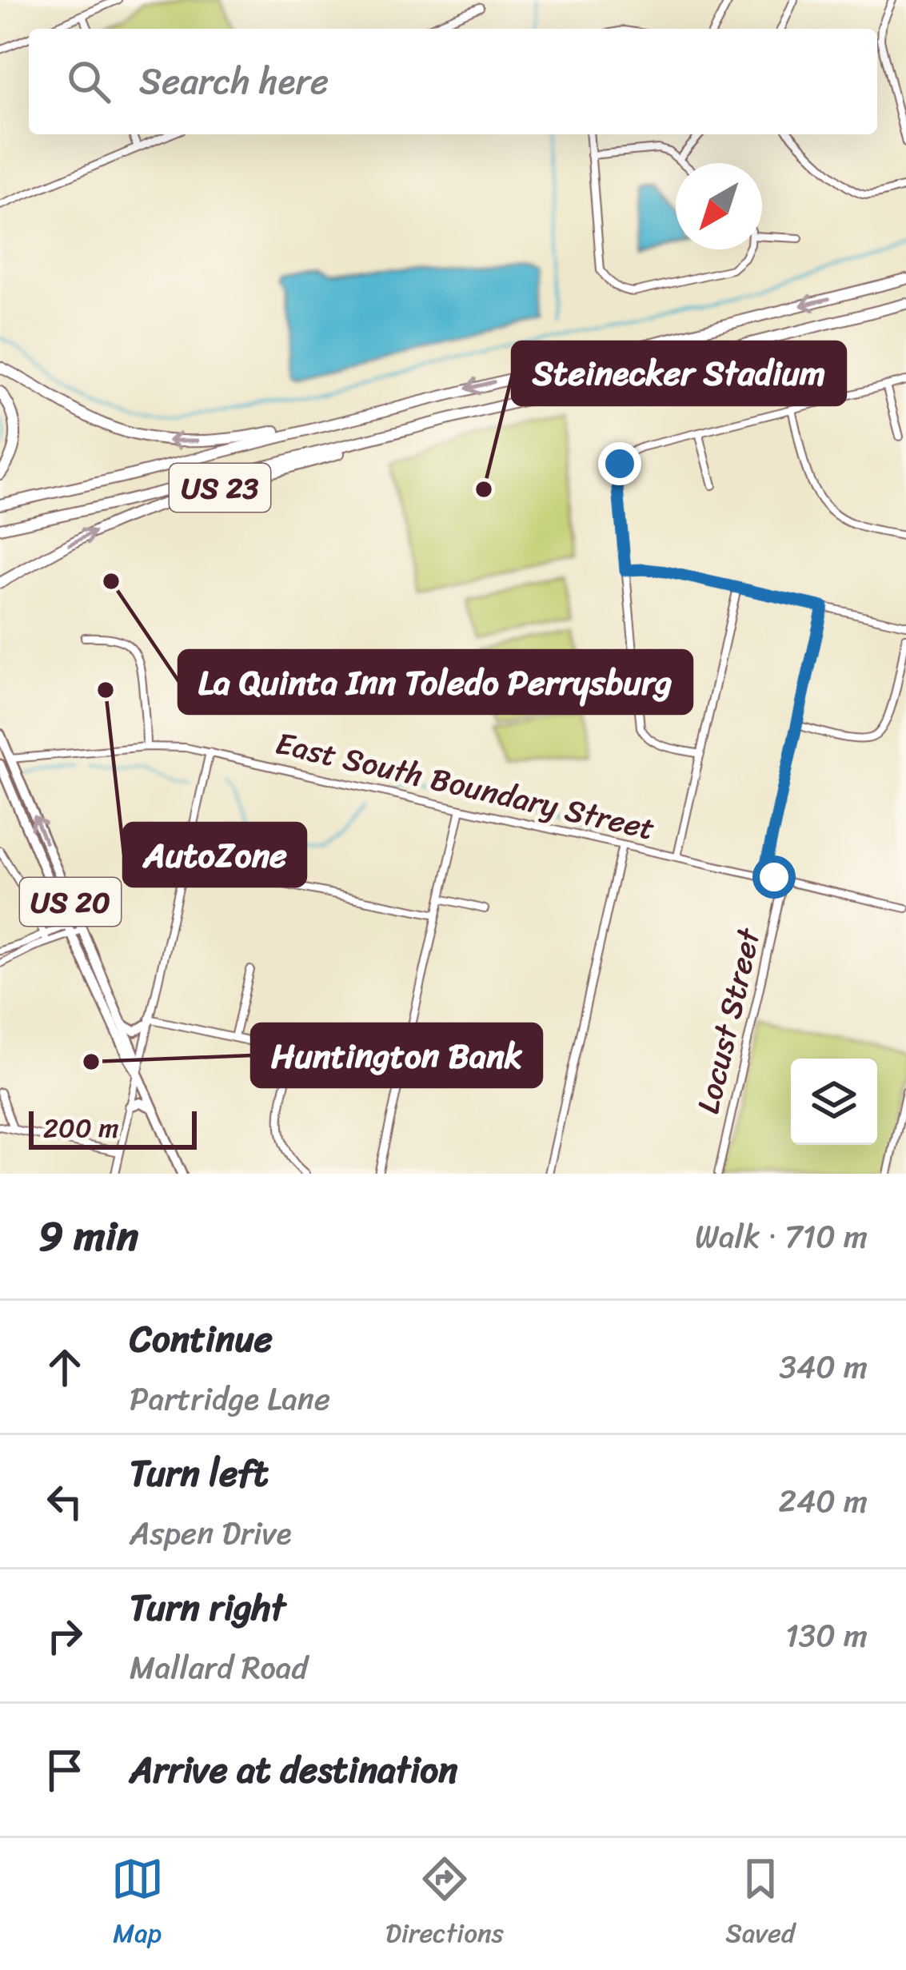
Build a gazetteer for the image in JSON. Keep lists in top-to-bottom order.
{
  "streets": {
    "highway": ["US 23"],
    "main road": ["US 20"],
    "street": ["East South Boundary Street", "Locust Street"]
  },
  "crossings": [
    ["East South Boundary Street", "US 20"],
    ["East South Boundary Street", "Locust Street"]
  ],
  "places": [
    "Steinecker Stadium",
    "La Quinta Inn Toledo Perrysburg",
    "AutoZone",
    "Huntington Bank"
  ],
  "scale_bar": "200 m",
  "north": "bottom left",
  "page": {
    "search": "Search here",
    "scale": "200 m",
    "heading": ["9 min", "Walk · 710 m"],
    "list": [
      ["Continue", "Partridge Lane", "340 m"],
      ["Turn left", "Aspen Drive", "240 m"],
      ["Turn right", "Mallard Road", "130 m"],
      "Arrive at destination"
    ],
    "nav": ["Map", "Directions", "Saved"]
  }
}
